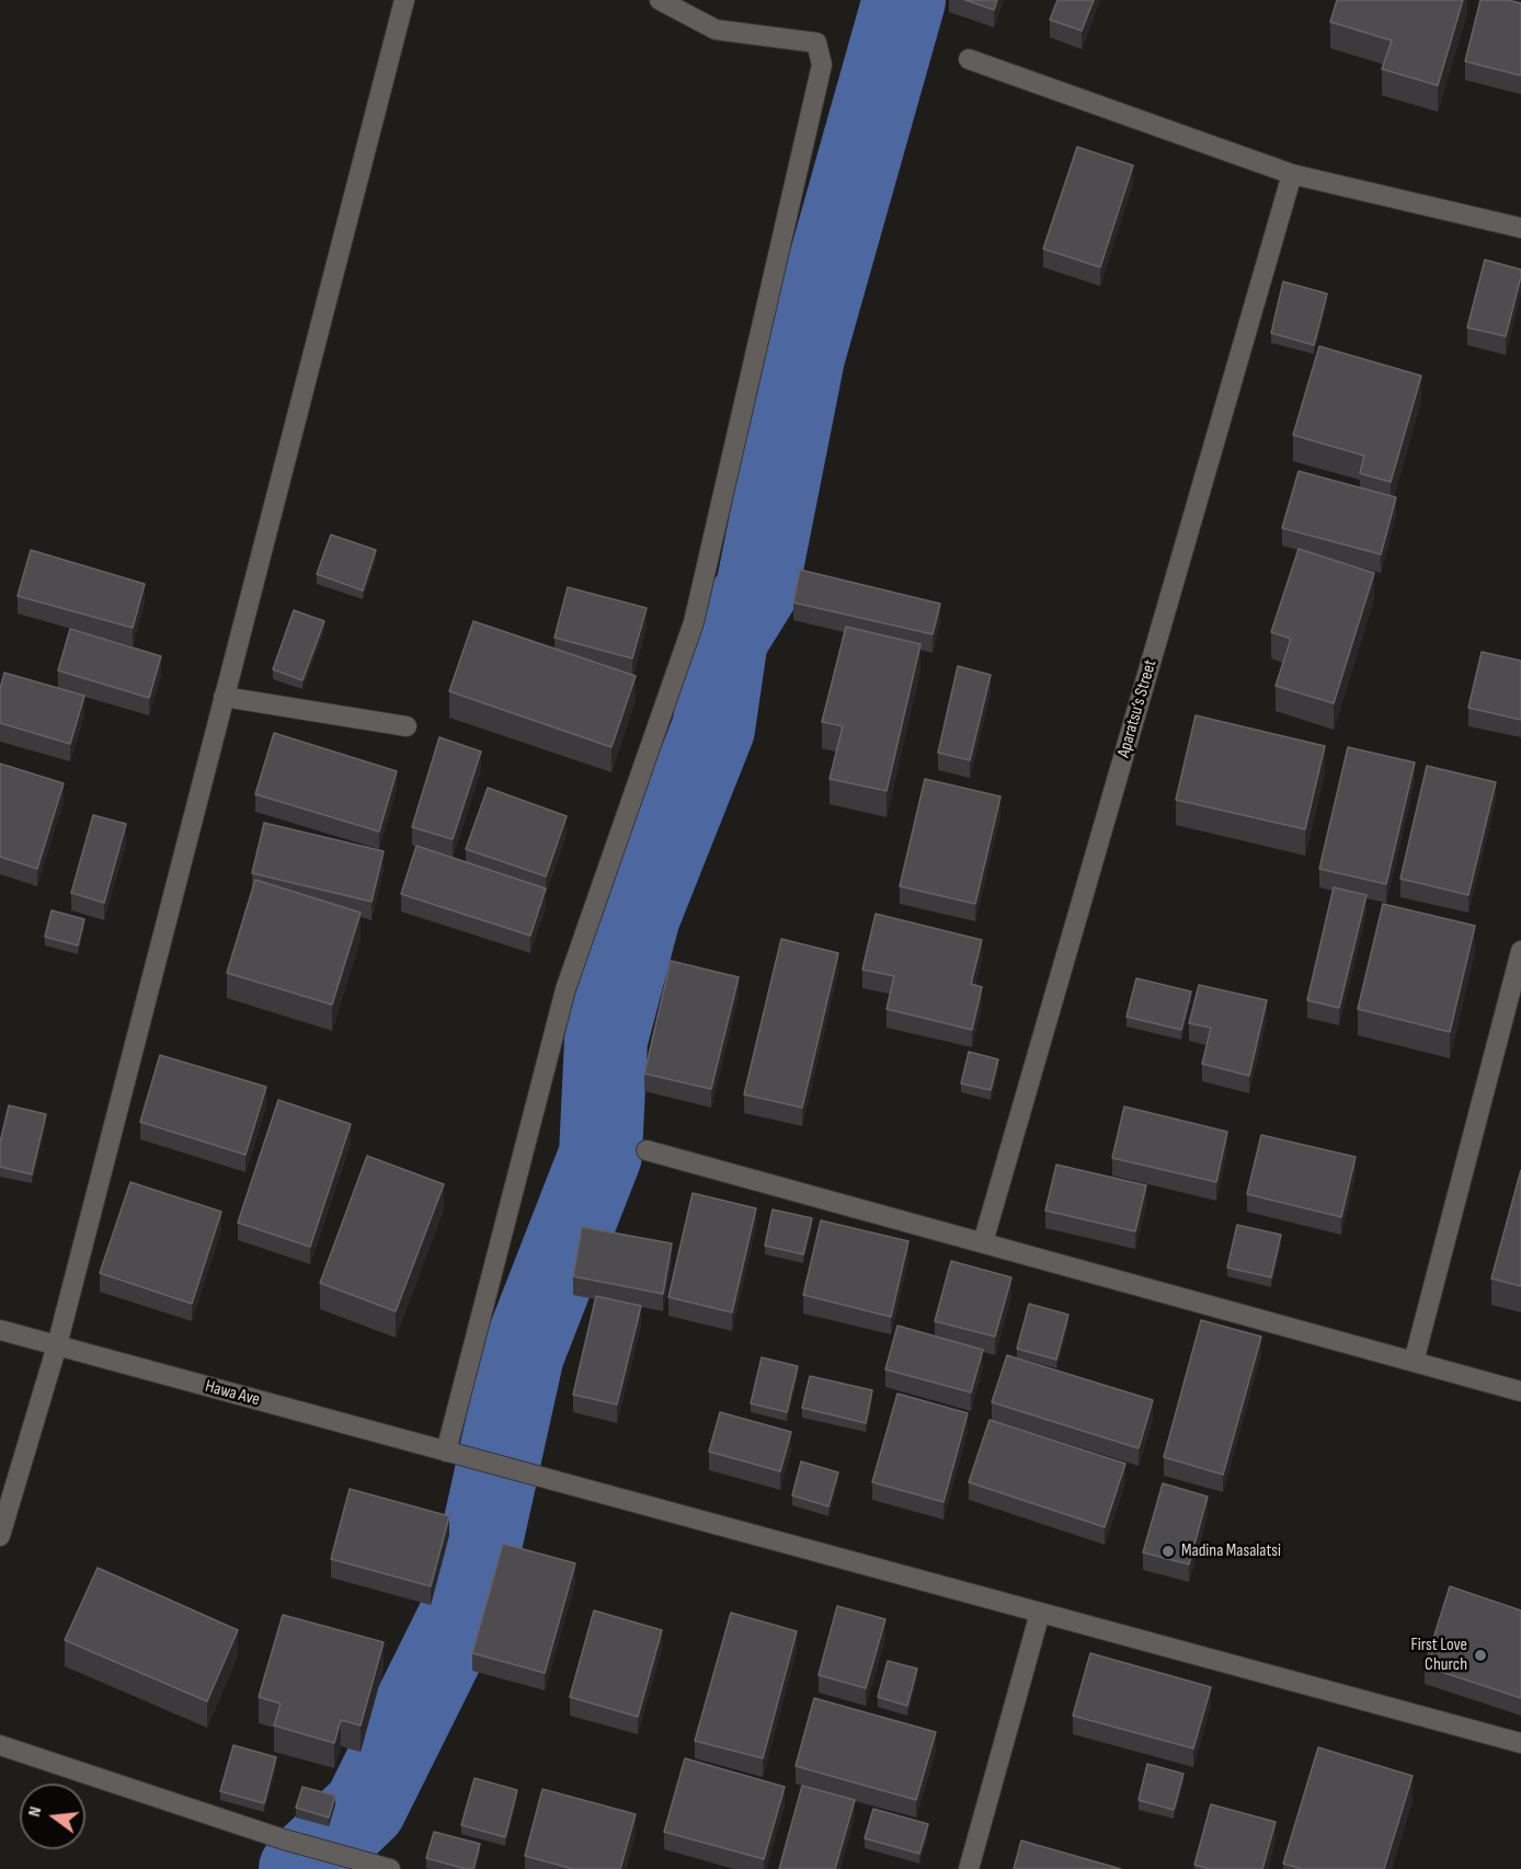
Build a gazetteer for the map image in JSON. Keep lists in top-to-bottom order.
{
  "streets": {
    "street": ["Aparatsu’s Street", "Hawa Ave"]
  },
  "places": ["Madina Masalatsi", "First Love Church"],
  "north": "left"
}
